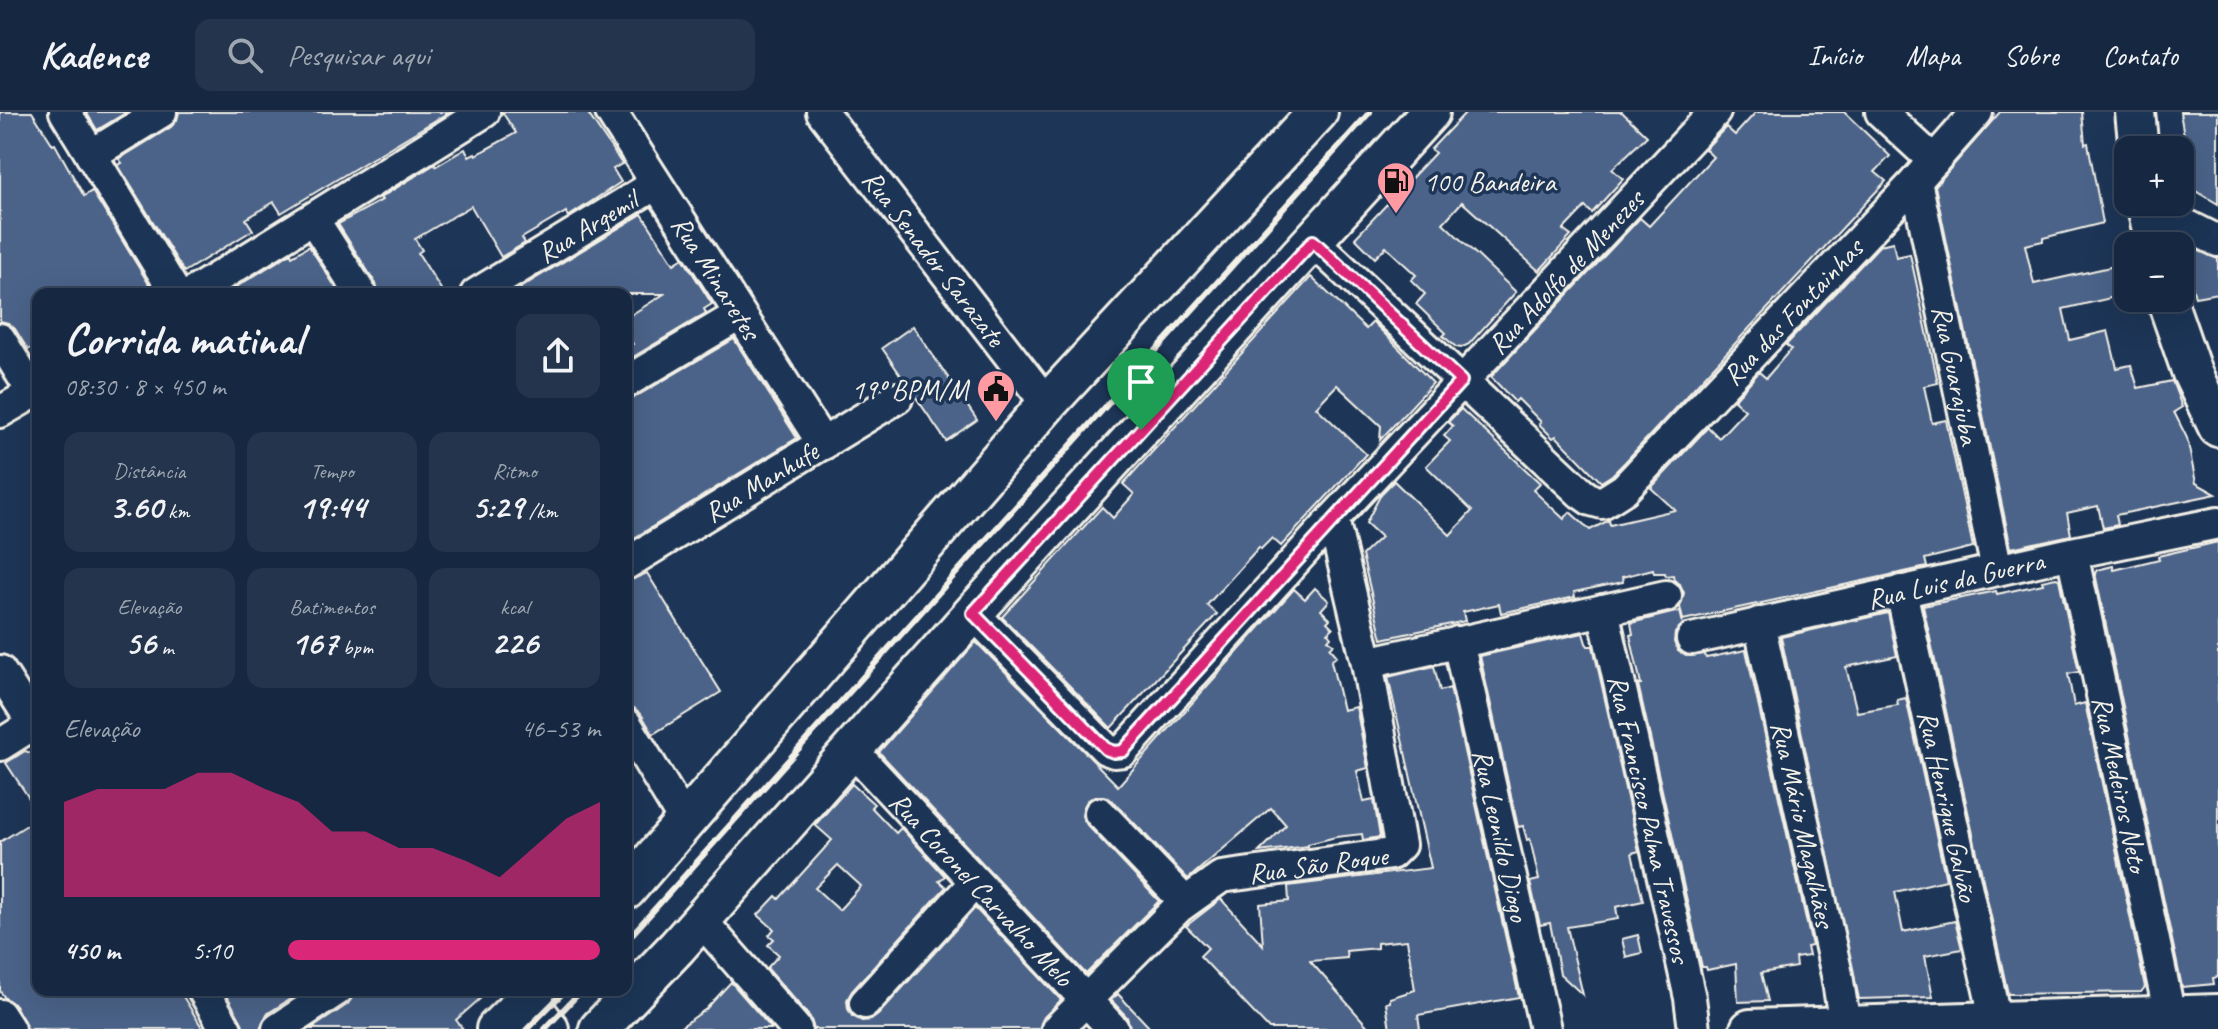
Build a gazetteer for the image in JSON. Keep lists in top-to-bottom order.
{
  "streets": {
    "street": [
      "Rua Argemil",
      "Rua Senador Sarazate",
      "Rua Adolfo de Menezes",
      "Rua Minaretes",
      "Rua das Fontainhas",
      "Rua Guarajuba",
      "Rua Manhufe",
      "Rua Luis da Guerra",
      "Rua Medeiros Neto",
      "Rua Henrique Galvão",
      "Rua Francisco Palma Travessos",
      "Rua Mário Magalhães",
      "Rua Leonildo Diogo",
      "Rua São Roque",
      "Rua Coronel Carvalho Melo"
    ]
  },
  "crossings": [
    ["Rua Argemil", "Rua Minaretes"],
    ["Rua Adolfo de Menezes", "Rua das Fontainhas"],
    ["Rua Adolfo de Menezes", "Rua São Roque"],
    ["Rua Minaretes", "Rua Manhufe"],
    ["Rua das Fontainhas", "Rua Guarajuba"],
    ["Rua Guarajuba", "Rua Luis da Guerra"],
    ["Rua Luis da Guerra", "Rua Medeiros Neto"],
    ["Rua Luis da Guerra", "Rua Henrique Galvão"],
    ["Rua Luis da Guerra", "Rua Mário Magalhães"],
    ["Rua São Roque", "Rua Coronel Carvalho Melo"]
  ],
  "places": {
    "fuel station": ["100 Bandeira"],
    "public building": ["19º BPM/M"]
  },
  "page": {
    "header": "Kadence",
    "search": "Pesquisar aqui",
    "nav": [
      "Início",
      "Mapa",
      "Sobre",
      "Contato"
    ],
    "map_buttons": ["+", "−"],
    "heading": ["Corrida matinal", "08:30 · 8 × 450 m"],
    "stats": [
      ["Distância", "3.60 km"],
      ["Tempo", "19:44"],
      ["Ritmo", "5:29 /km"],
      ["Elevação", "56 m"],
      ["Batimentos", "167 bpm"],
      ["kcal", "226"]
    ],
    "chart": ["Elevação", "46–53 m"],
    "list": [
      {
        "name": "450 m",
        "note": "5:10"
      }
    ]
  }
}
